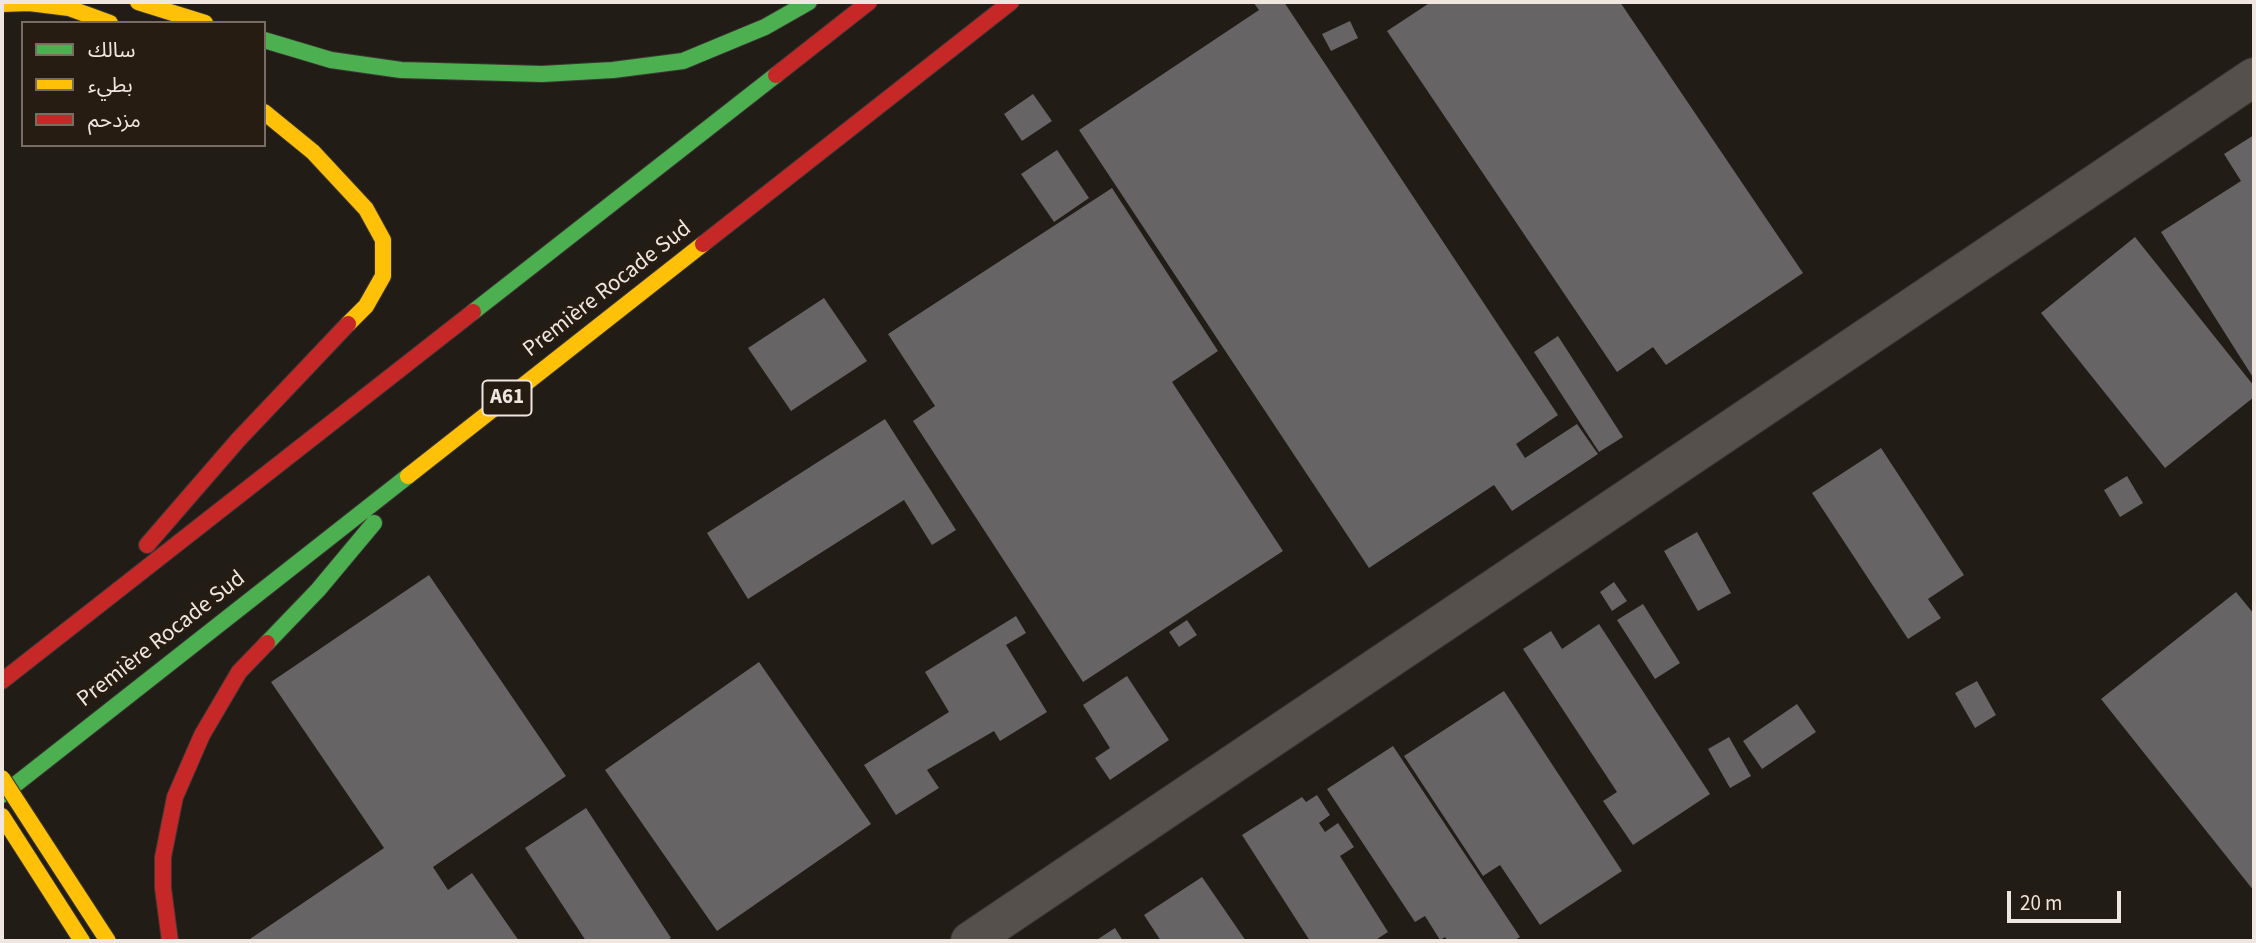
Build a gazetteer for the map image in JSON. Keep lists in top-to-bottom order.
{
  "streets": {
    "highway": ["Première Rocade Sud", "A61"]
  },
  "legend": ["سالك", "بطيء", "مزدحم"],
  "scale_bar": "20 m"
}
